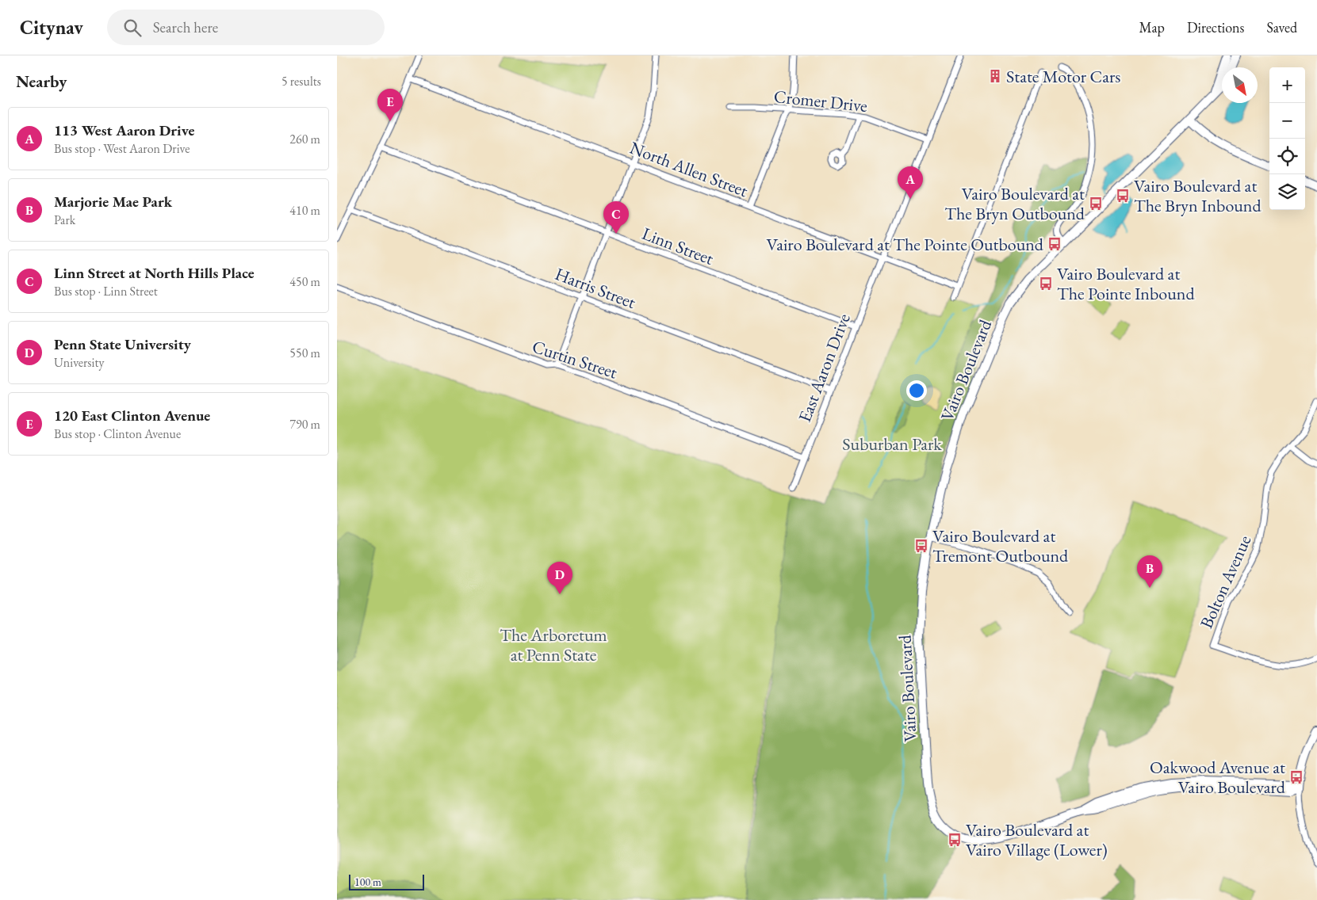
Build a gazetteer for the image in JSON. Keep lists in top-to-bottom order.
{
  "streets": {
    "street": [
      "Cromer Drive",
      "North Allen Street",
      "Linn Street",
      "Harris Street",
      "Curtin Street",
      "East Aaron Drive",
      "Vairo Boulevard",
      "Bolton Avenue"
    ]
  },
  "crossings": [
    ["Cromer Drive", "East Aaron Drive"],
    ["North Allen Street", "East Aaron Drive"],
    ["Linn Street", "East Aaron Drive"],
    ["Harris Street", "East Aaron Drive"],
    ["Curtin Street", "East Aaron Drive"]
  ],
  "parks": ["Suburban Park", "The Arboretum at Penn State"],
  "places": {
    "building": ["State Motor Cars"],
    "bus stop": [
      "Vairo Boulevard at The Bryn Inbound",
      "Vairo Boulevard at The Bryn Outbound",
      "Vairo Boulevard at The Pointe Outbound",
      "Vairo Boulevard at The Pointe Inbound",
      "Vairo Boulevard at Tremont Outbound",
      "Oakwood Avenue at Vairo Boulevard",
      "Vairo Boulevard at Vairo Village (Lower)"
    ]
  },
  "scale_bar": "100 m",
  "north": "bottom right",
  "page": {
    "header": "Citynav",
    "search": "Search here",
    "nav": ["Map", "Directions", "Saved"],
    "heading": ["Nearby", "5 results"],
    "map_buttons": ["+", "−"],
    "pins": [
      "E",
      "A",
      "C",
      "B",
      "D"
    ],
    "list": [
      {
        "mark": "A",
        "name": "113 West Aaron Drive",
        "note": "Bus stop · West Aaron Drive",
        "value": "260 m"
      },
      {
        "mark": "B",
        "name": "Marjorie Mae Park",
        "note": "Park",
        "value": "410 m"
      },
      {
        "mark": "C",
        "name": "Linn Street at North Hills Place",
        "note": "Bus stop · Linn Street",
        "value": "450 m"
      },
      {
        "mark": "D",
        "name": "Penn State University",
        "note": "University",
        "value": "550 m"
      },
      {
        "mark": "E",
        "name": "120 East Clinton Avenue",
        "note": "Bus stop · Clinton Avenue",
        "value": "790 m"
      }
    ],
    "scale": "100 m"
  }
}
